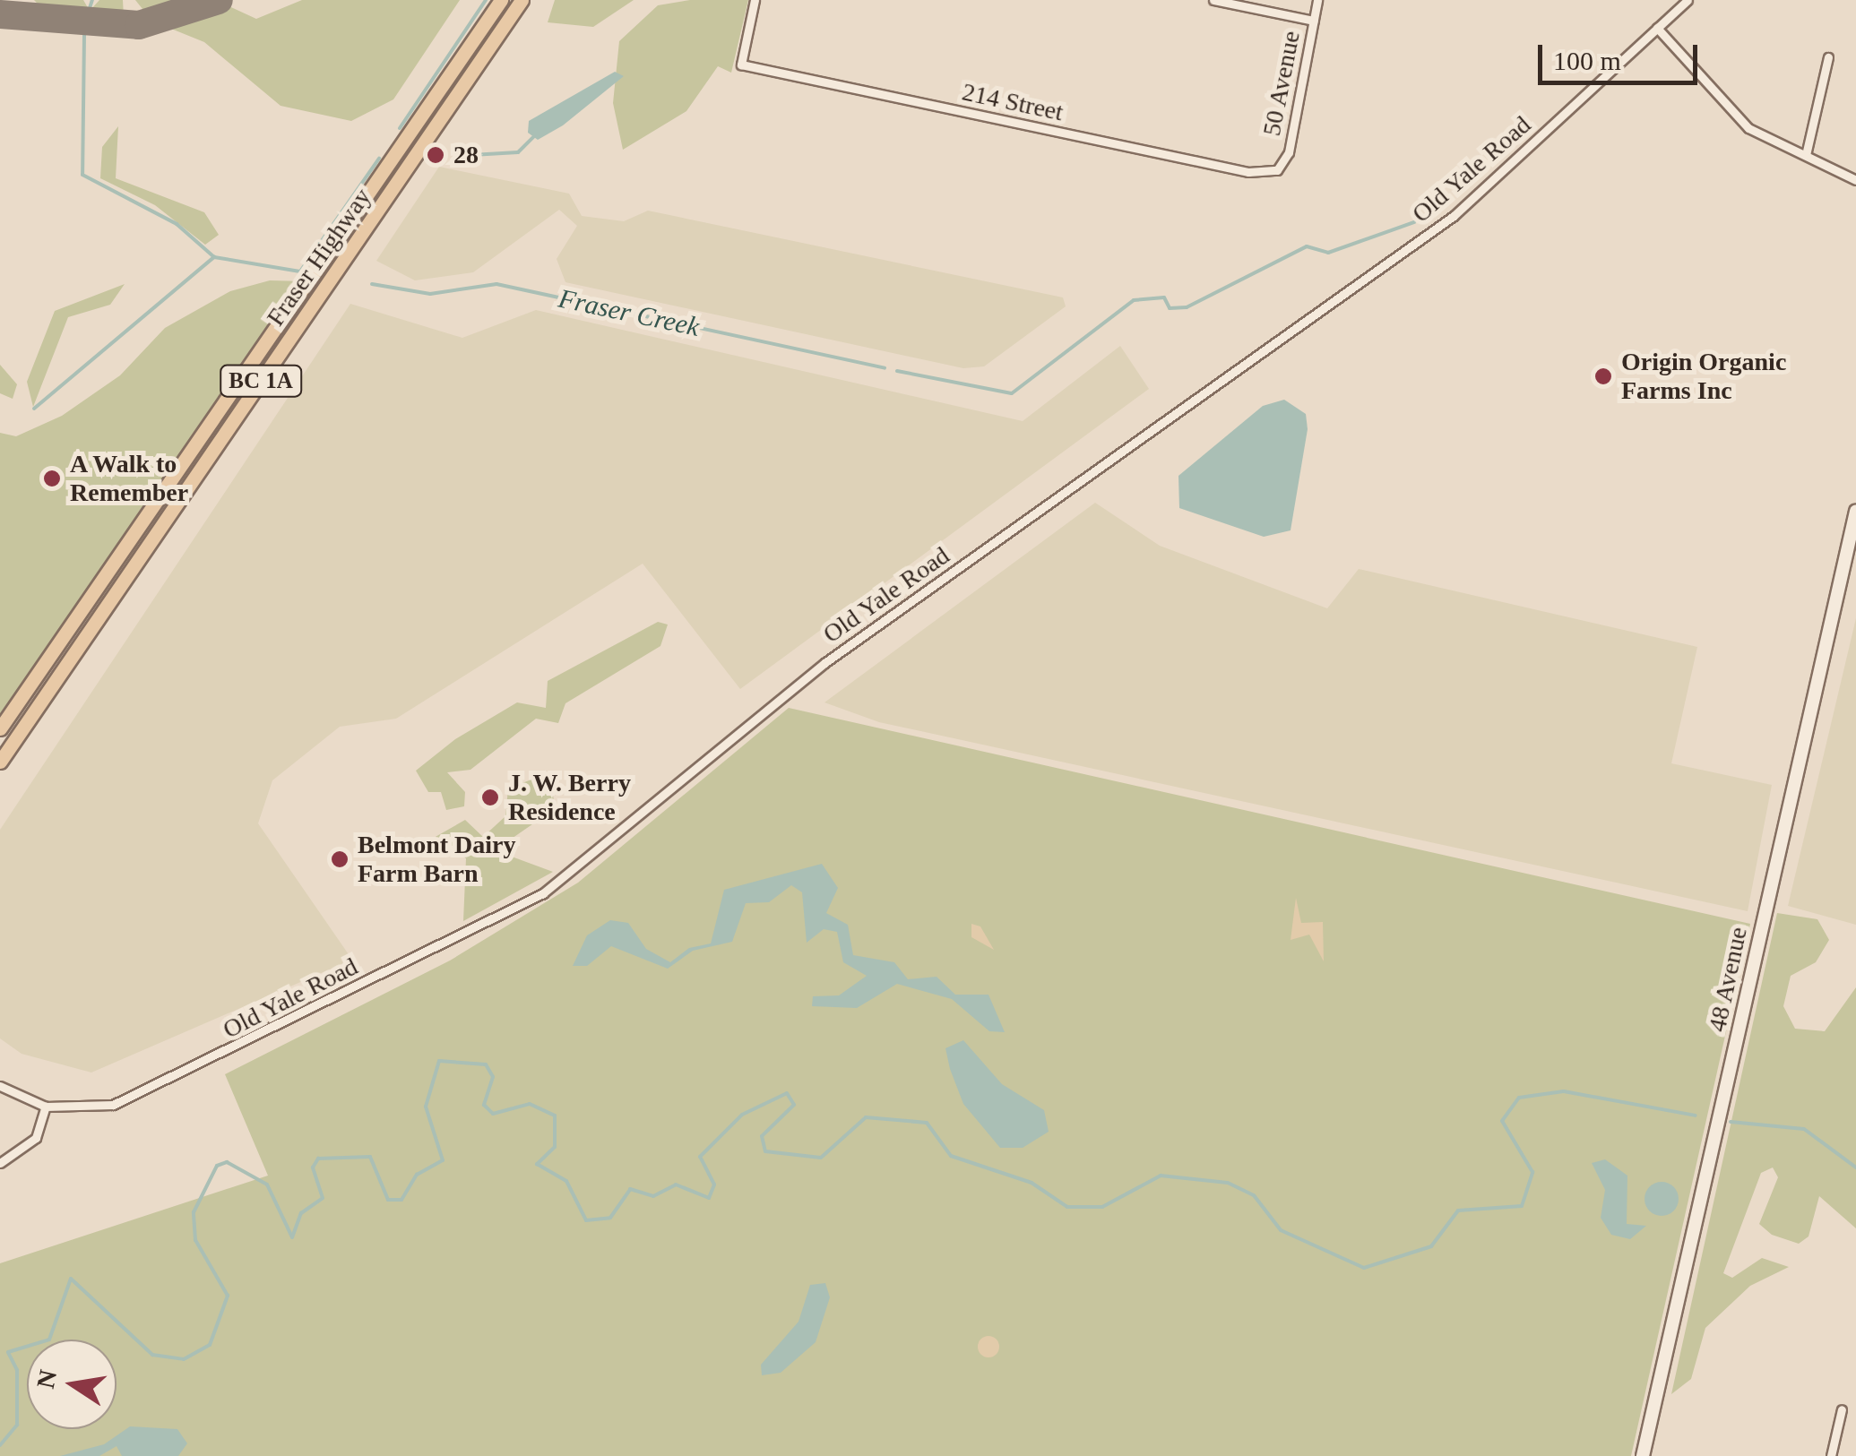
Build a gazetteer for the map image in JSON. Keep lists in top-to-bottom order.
{
  "streets": {
    "main road": ["Fraser Highway", "BC 1A", "48 Avenue"],
    "street": ["50 Avenue", "214 Street", "Old Yale Road"]
  },
  "crossings": [
    ["50 Avenue", "214 Street"]
  ],
  "water": ["Fraser Creek"],
  "places": [
    "28",
    "Origin Organic Farms Inc",
    "A Walk to Remember",
    "J. W. Berry Residence",
    "Belmont Dairy Farm Barn"
  ],
  "scale_bar": "100 m",
  "north": "left"
}
